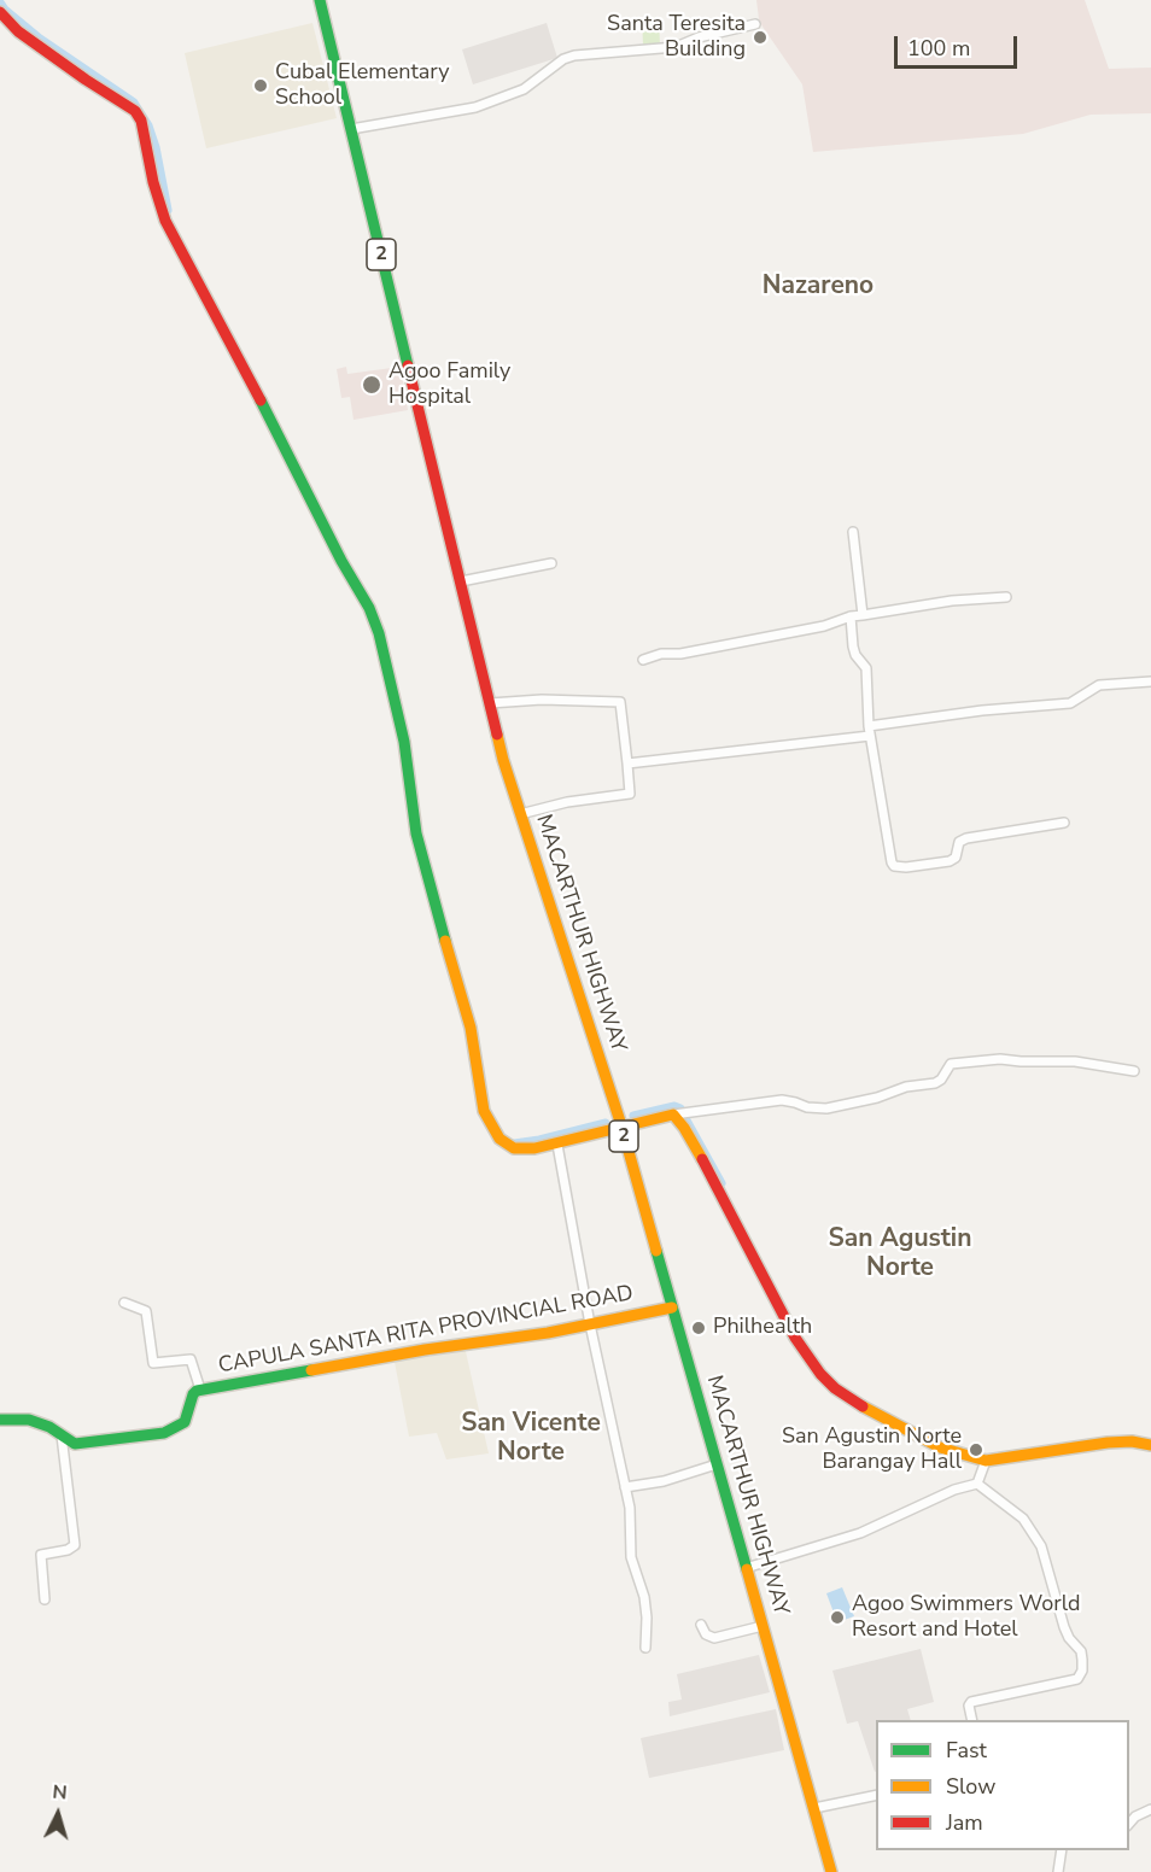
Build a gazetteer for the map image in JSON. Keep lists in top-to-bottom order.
{
  "streets": {
    "main road": ["2", "MACARTHUR HIGHWAY", "CAPULA SANTA RITA PROVINCIAL ROAD"]
  },
  "crossings": [
    ["MACARTHUR HIGHWAY", "CAPULA SANTA RITA PROVINCIAL ROAD"]
  ],
  "districts": ["Nazareno", "San Agustin Norte", "San Vicente Norte"],
  "places": [
    "Santa Teresita Building",
    "Cubal Elementary School",
    "Agoo Family Hospital",
    "Philhealth",
    "San Agustin Norte Barangay Hall",
    "Agoo Swimmers World Resort and Hotel"
  ],
  "legend": ["Fast", "Slow", "Jam"],
  "scale_bar": "100 m",
  "north": "top"
}
